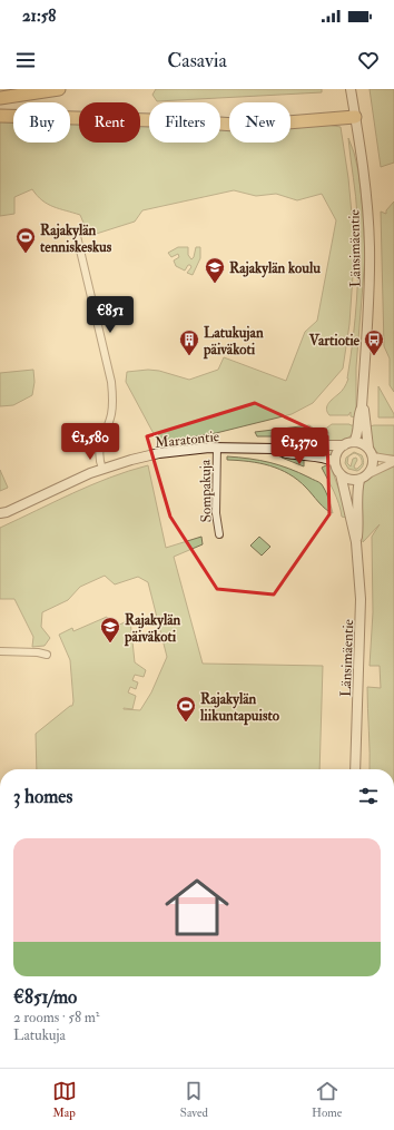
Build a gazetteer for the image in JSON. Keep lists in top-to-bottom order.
{
  "streets": {
    "main road": ["Länsimäentie", "Maratontie"],
    "street": ["Sompakuja"]
  },
  "crossings": [
    ["Länsimäentie", "Maratontie"],
    ["Maratontie", "Sompakuja"]
  ],
  "places": {
    "sports": ["Rajakylän tenniskeskus", "Rajakylän liikuntapuisto"],
    "school or university": ["Rajakylän koulu", "Rajakylän päiväkoti"],
    "building": ["Latukujan päiväkoti"],
    "bus stop": ["Vartiotie"]
  },
  "page": {
    "status": "21:58",
    "header": "Casavia",
    "chip": [
      "Buy",
      "Rent",
      "Filters",
      "New"
    ],
    "price": ["€851", "€1,580", "€1,370"],
    "heading": "3 homes",
    "list": [
      {
        "name": "€851/mo",
        "note": "2 rooms · 58 m² · Latukuja"
      }
    ],
    "tabs": ["Map", "Saved", "Home"]
  }
}
